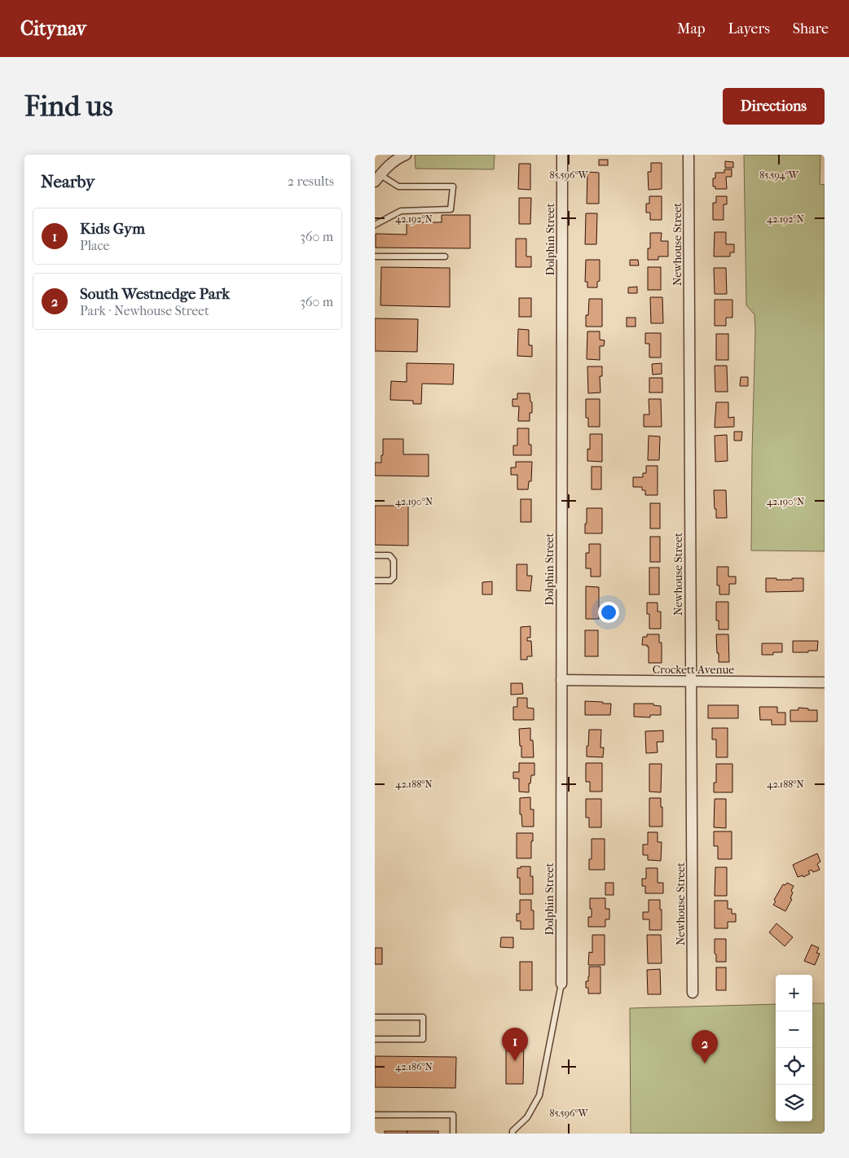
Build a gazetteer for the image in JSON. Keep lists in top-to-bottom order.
{
  "streets": {
    "street": ["Dolphin Street", "Newhouse Street", "Crockett Avenue"]
  },
  "crossings": [
    ["Dolphin Street", "Crockett Avenue"],
    ["Newhouse Street", "Crockett Avenue"]
  ],
  "page": {
    "header": "Citynav",
    "nav": ["Map", "Layers", "Share"],
    "buttons": "Directions",
    "title": "Find us",
    "heading": ["Nearby", "2 results"],
    "list": [
      {
        "mark": "1",
        "name": "Kids Gym",
        "note": "Place",
        "value": "360 m"
      },
      {
        "mark": "2",
        "name": "South Westnedge Park",
        "note": "Park · Newhouse Street",
        "value": "360 m"
      }
    ],
    "map_buttons": ["+", "−"],
    "pins": ["1", "2"]
  },
  "coordinates": [
    "85.596°W",
    "85.594°W",
    "42.192°N",
    "42.190°N",
    "42.188°N",
    "42.186°N"
  ]
}
